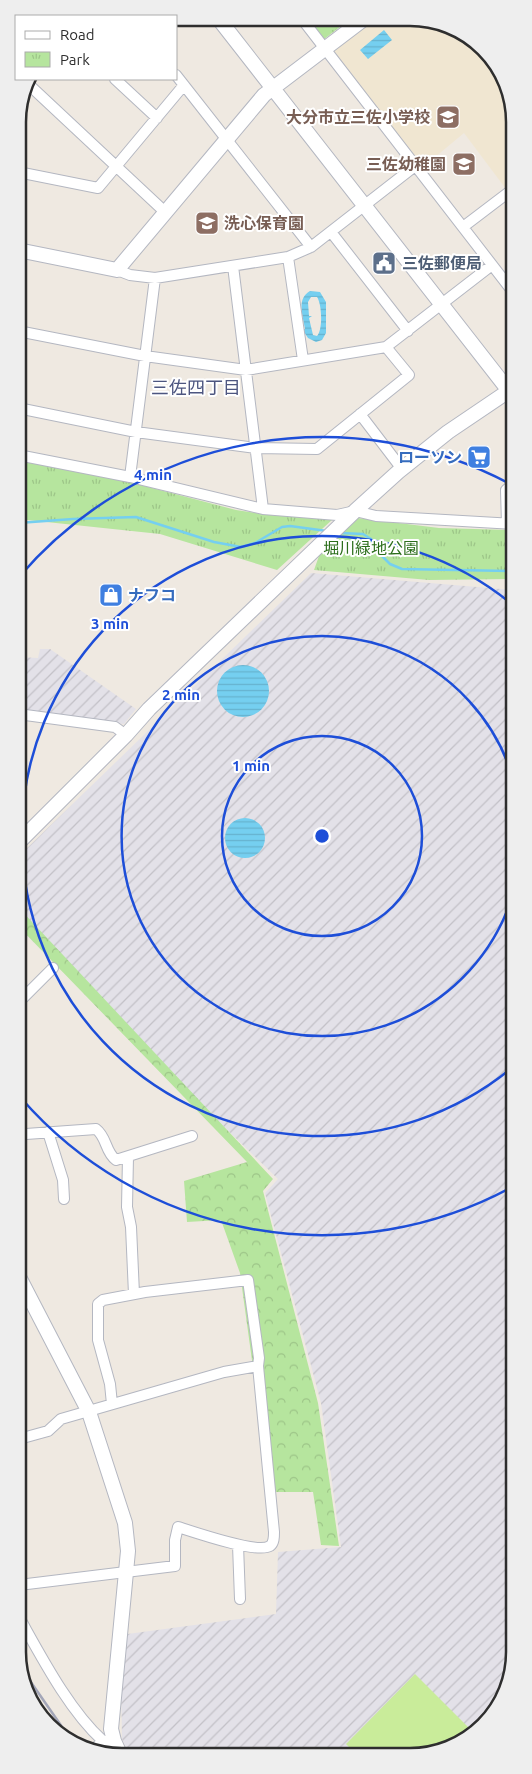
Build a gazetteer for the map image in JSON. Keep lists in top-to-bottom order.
{
  "districts": ["三佐四丁目"],
  "parks": ["堀川緑地公園"],
  "places": {
    "school or university": ["大分市立三佐小学校", "三佐幼稚園", "洗心保育園"],
    "public building": ["三佐郵便局"],
    "supermarket": ["ローソン"],
    "shop": ["ナフコ"]
  },
  "legend": ["Road", "Park"],
  "rings": [
    "4 min",
    "3 min",
    "2 min",
    "1 min"
  ]
}
